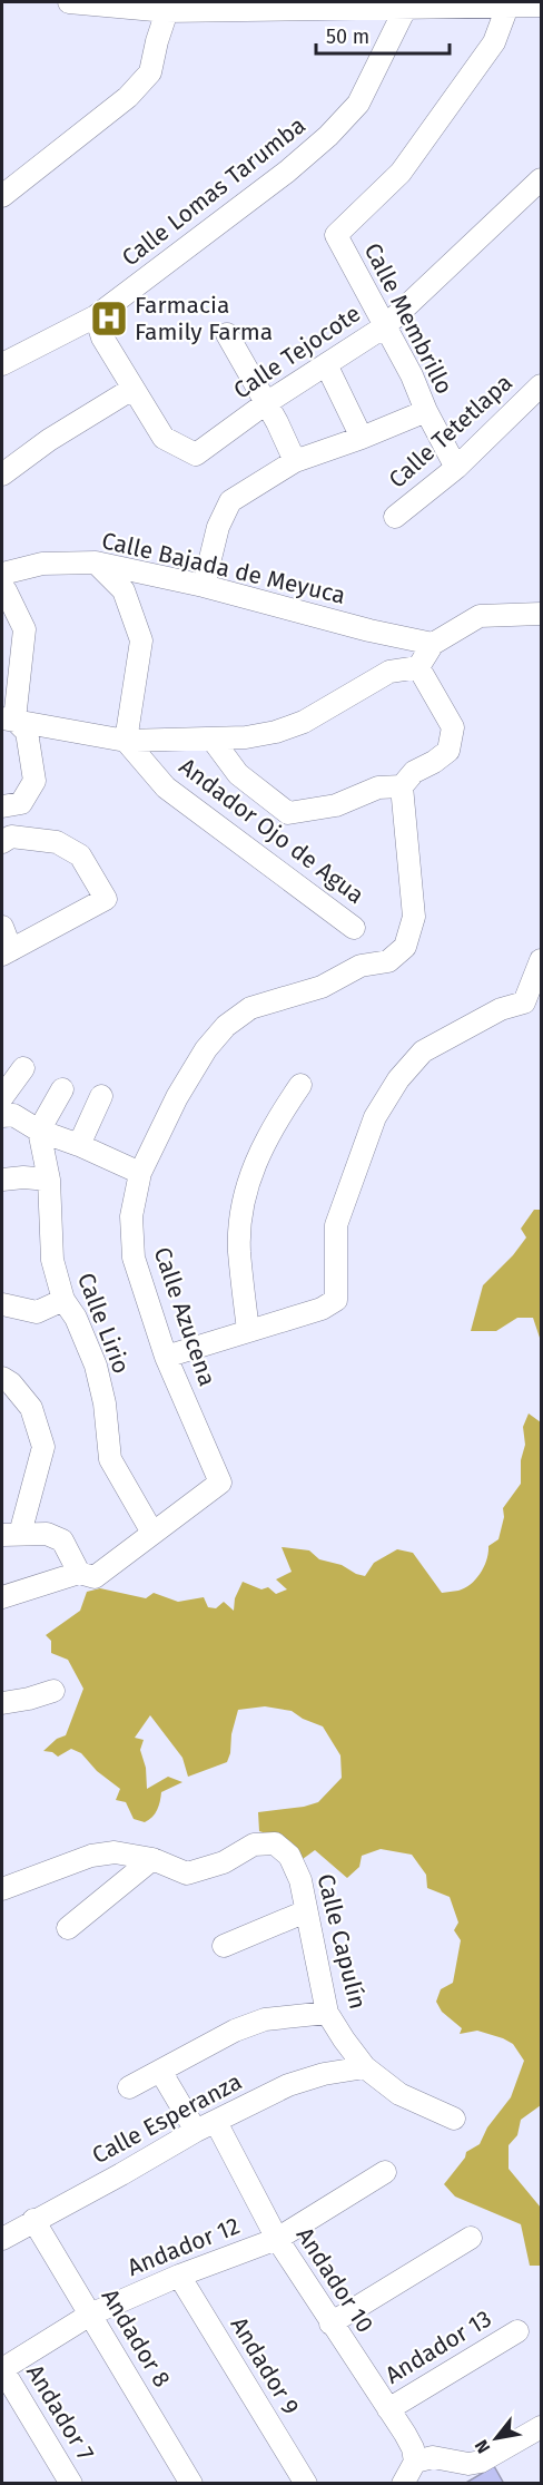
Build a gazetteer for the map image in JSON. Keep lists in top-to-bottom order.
{
  "streets": {
    "street": [
      "Calle Lomas Tarumba",
      "Calle Membrillo",
      "Calle Tejocote",
      "Calle Tetetlapa",
      "Calle Bajada de Meyuca",
      "Andador Ojo de Agua",
      "Calle Azucena",
      "Calle Lirio",
      "Calle Capulín",
      "Calle Esperanza",
      "Andador 12",
      "Andador 10",
      "Andador 8",
      "Andador 13",
      "Andador 9",
      "Andador 7"
    ]
  },
  "crossings": [
    ["Calle Membrillo", "Calle Tejocote"],
    ["Calle Membrillo", "Calle Tetetlapa"],
    ["Calle Azucena", "Calle Lirio"],
    ["Calle Capulín", "Calle Esperanza"],
    ["Calle Esperanza", "Andador 10"],
    ["Calle Esperanza", "Andador 8"],
    ["Andador 12", "Andador 10"],
    ["Andador 12", "Andador 8"],
    ["Andador 12", "Andador 9"],
    ["Andador 12", "Andador 7"],
    ["Andador 10", "Andador 13"]
  ],
  "places": {
    "hospital": ["Farmacia Family Farma"]
  },
  "scale_bar": "50 m",
  "north": "bottom left"
}
